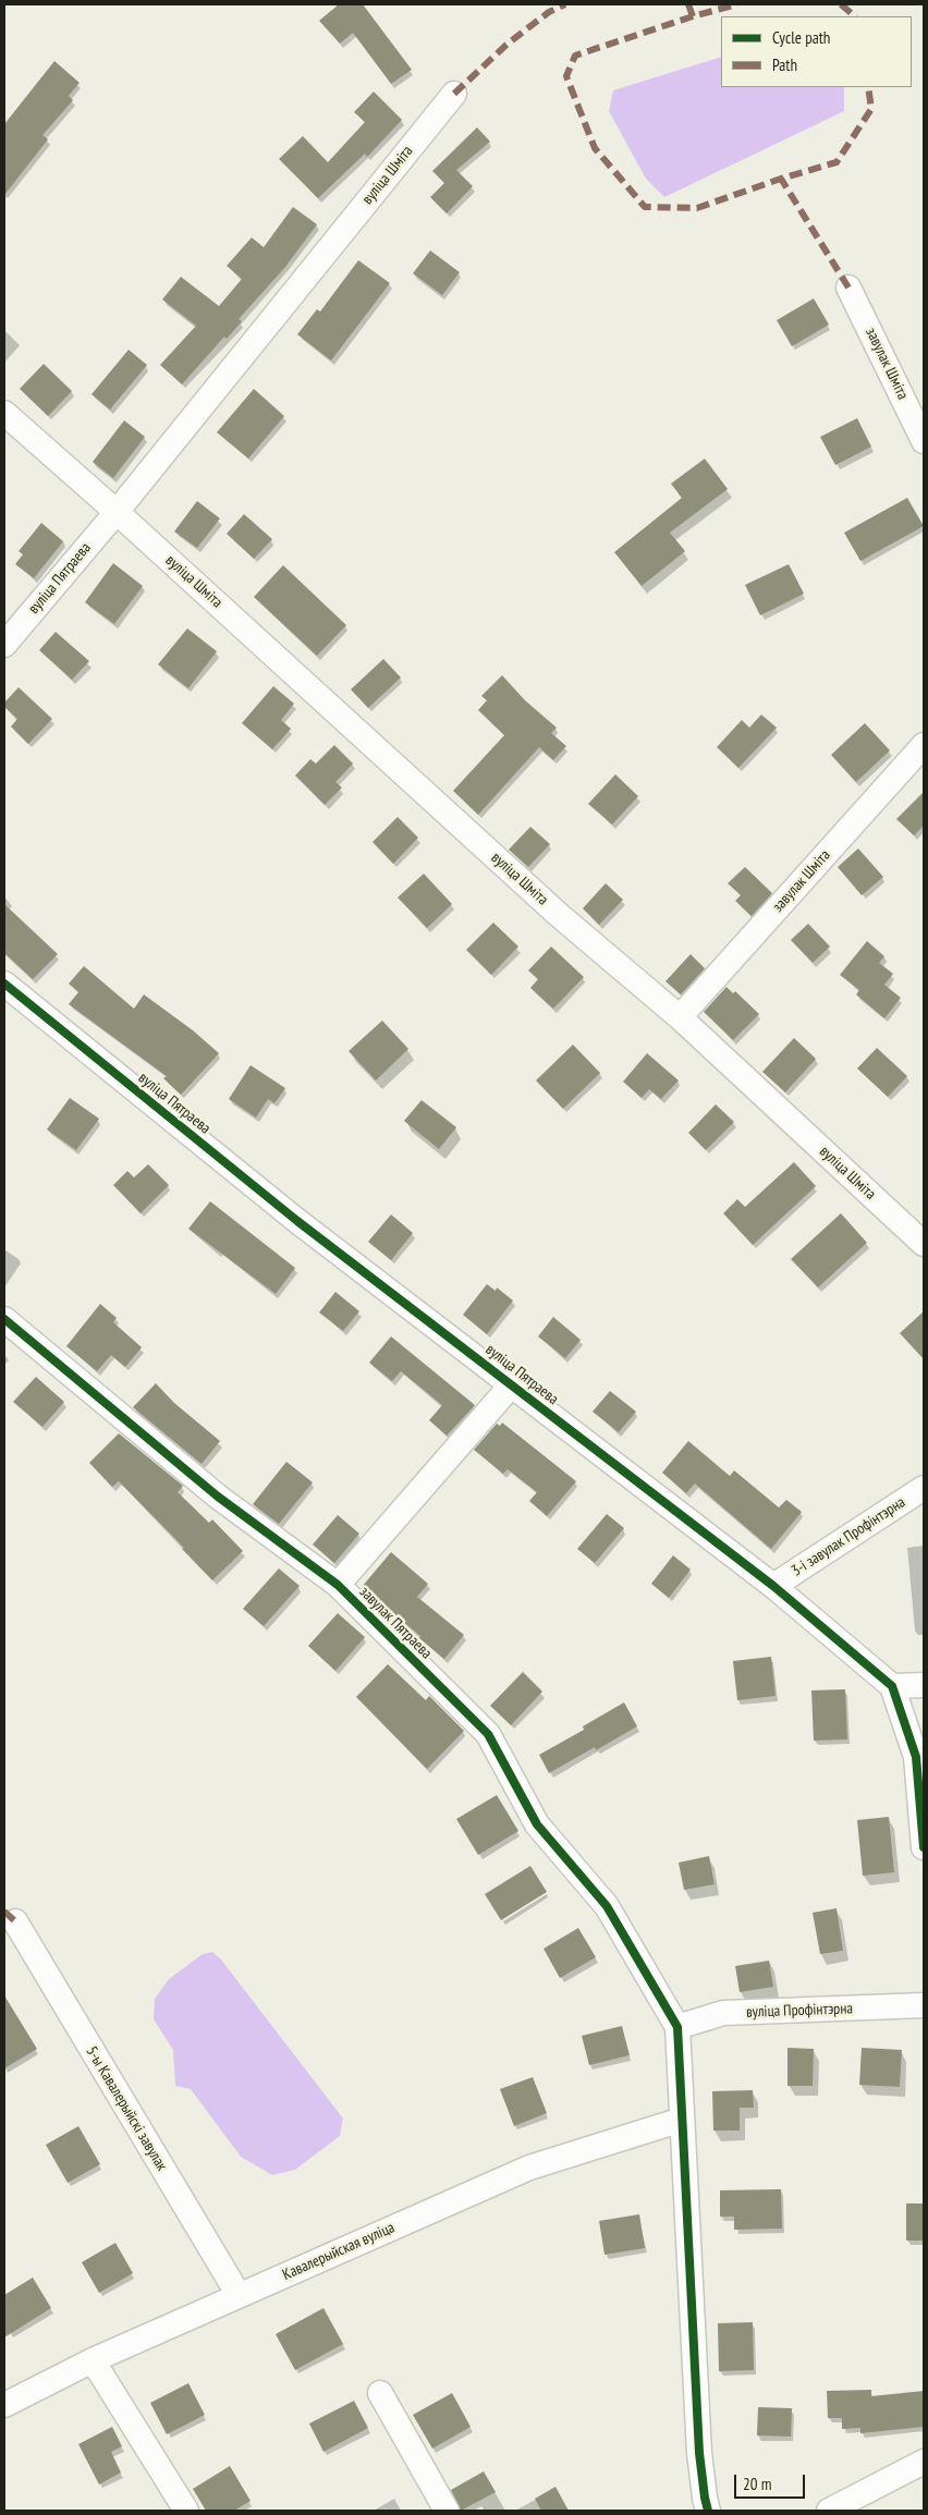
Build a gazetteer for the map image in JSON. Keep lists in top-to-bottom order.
{
  "streets": {
    "street": [
      "вуліца Шміта",
      "завулак Шміта",
      "вуліца Пятраева",
      "3-і завулак Профінтэрна",
      "завулак Пятраева",
      "вуліца Профінтэрна",
      "5-ы Кавалерыйскі завулак",
      "Кавалерыйская вуліца"
    ]
  },
  "crossings": [
    ["вуліца Шміта", "завулак Шміта"],
    ["вуліца Шміта", "вуліца Пятраева"],
    ["вуліца Пятраева", "3-і завулак Профінтэрна"],
    ["завулак Пятраева", "вуліца Профінтэрна"],
    ["5-ы Кавалерыйскі завулак", "Кавалерыйская вуліца"]
  ],
  "legend": ["Cycle path", "Path"],
  "scale_bar": "20 m"
}
